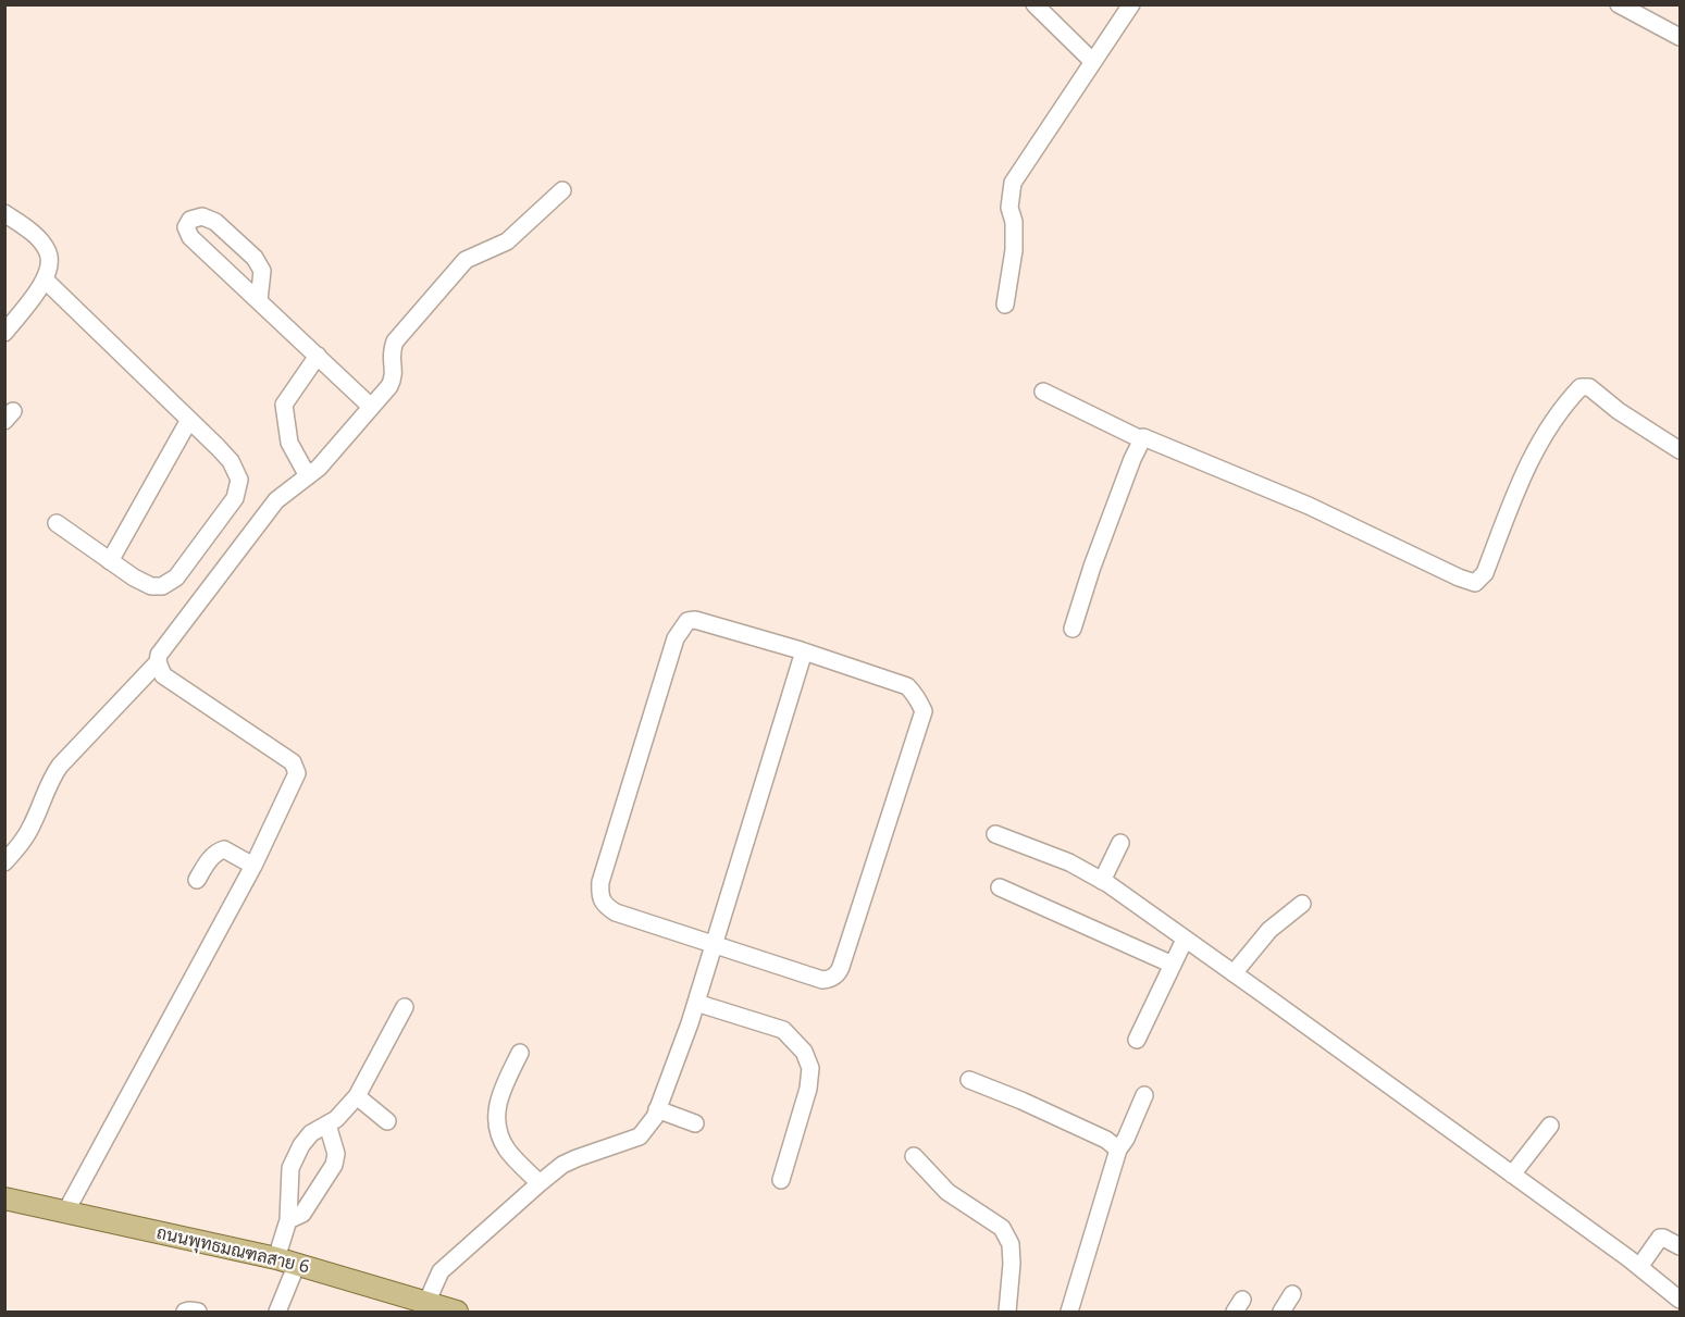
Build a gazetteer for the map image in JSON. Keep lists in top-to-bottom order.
{
  "streets": {
    "main road": ["ถนนพุทธมณฑลสาย 6"]
  }
}
